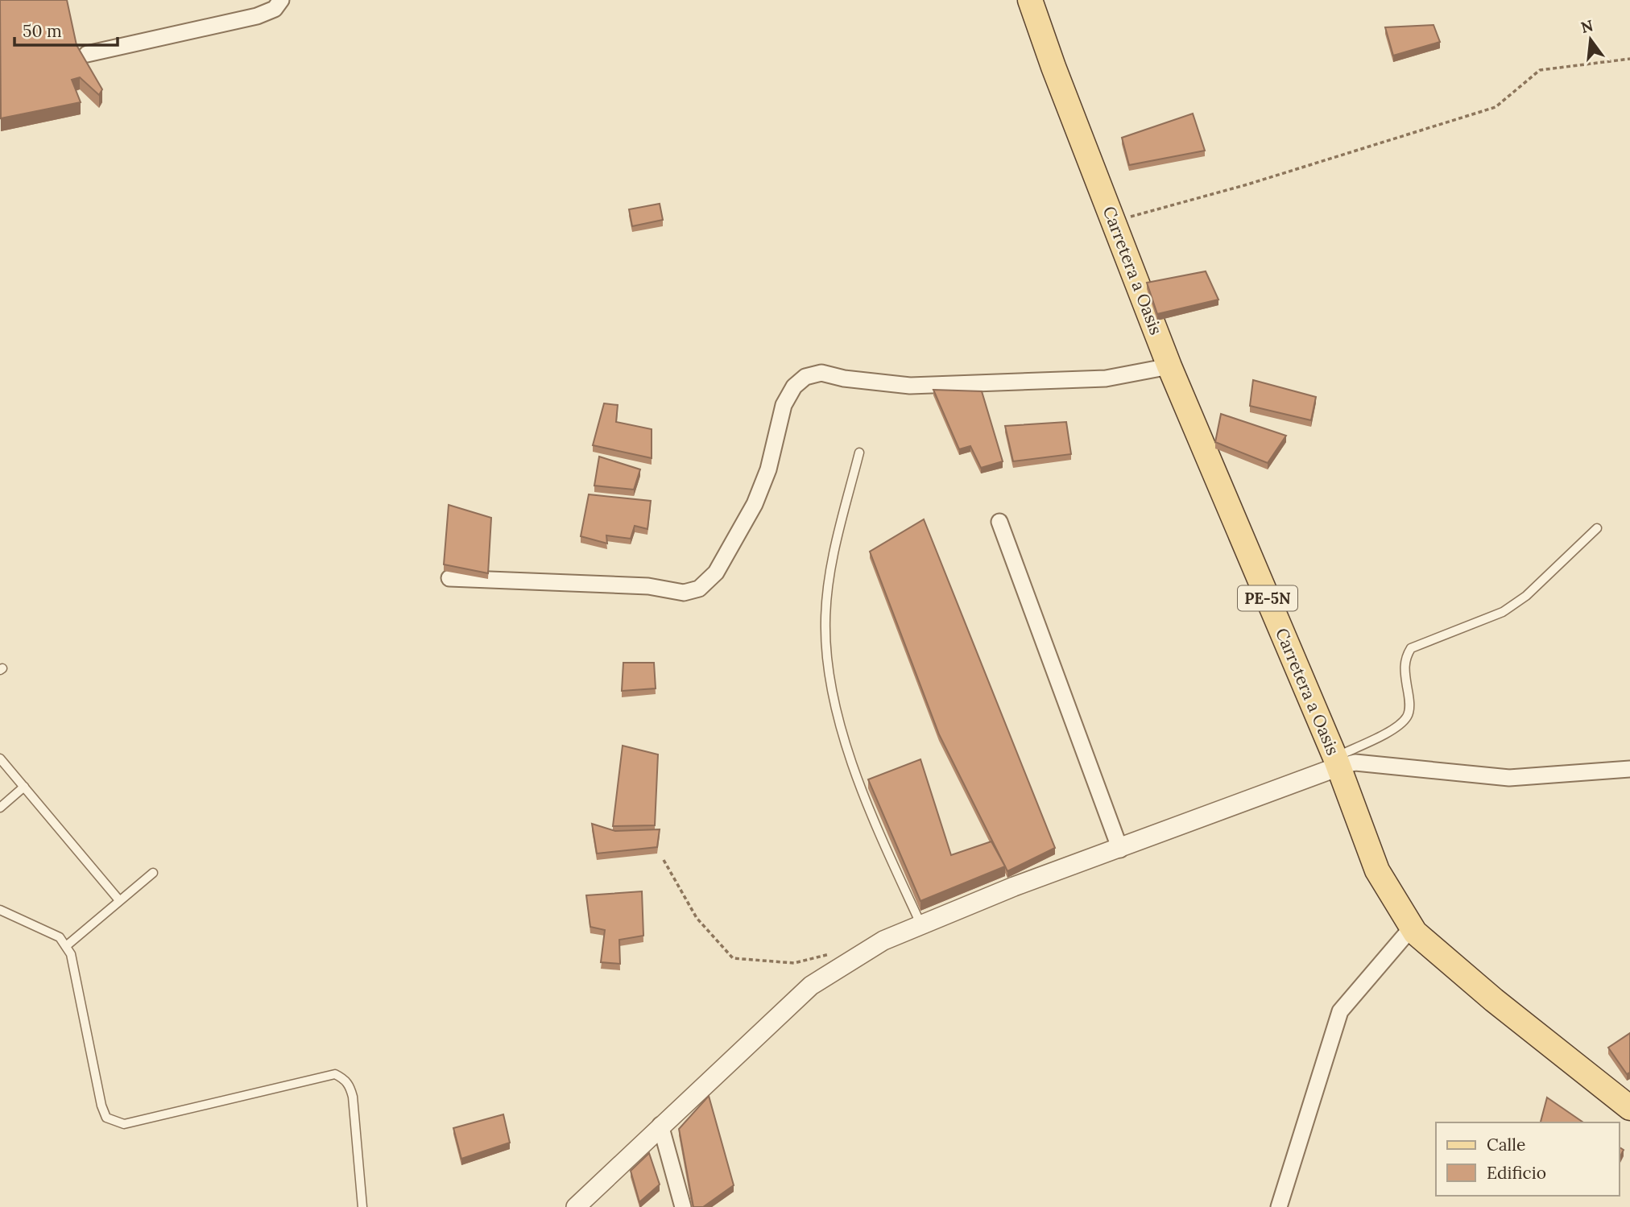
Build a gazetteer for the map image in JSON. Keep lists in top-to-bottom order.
{
  "streets": {
    "main road": ["Carretera a Oasis", "PE-5N"]
  },
  "legend": ["Calle", "Edificio"],
  "scale_bar": "50 m",
  "north": "top"
}
